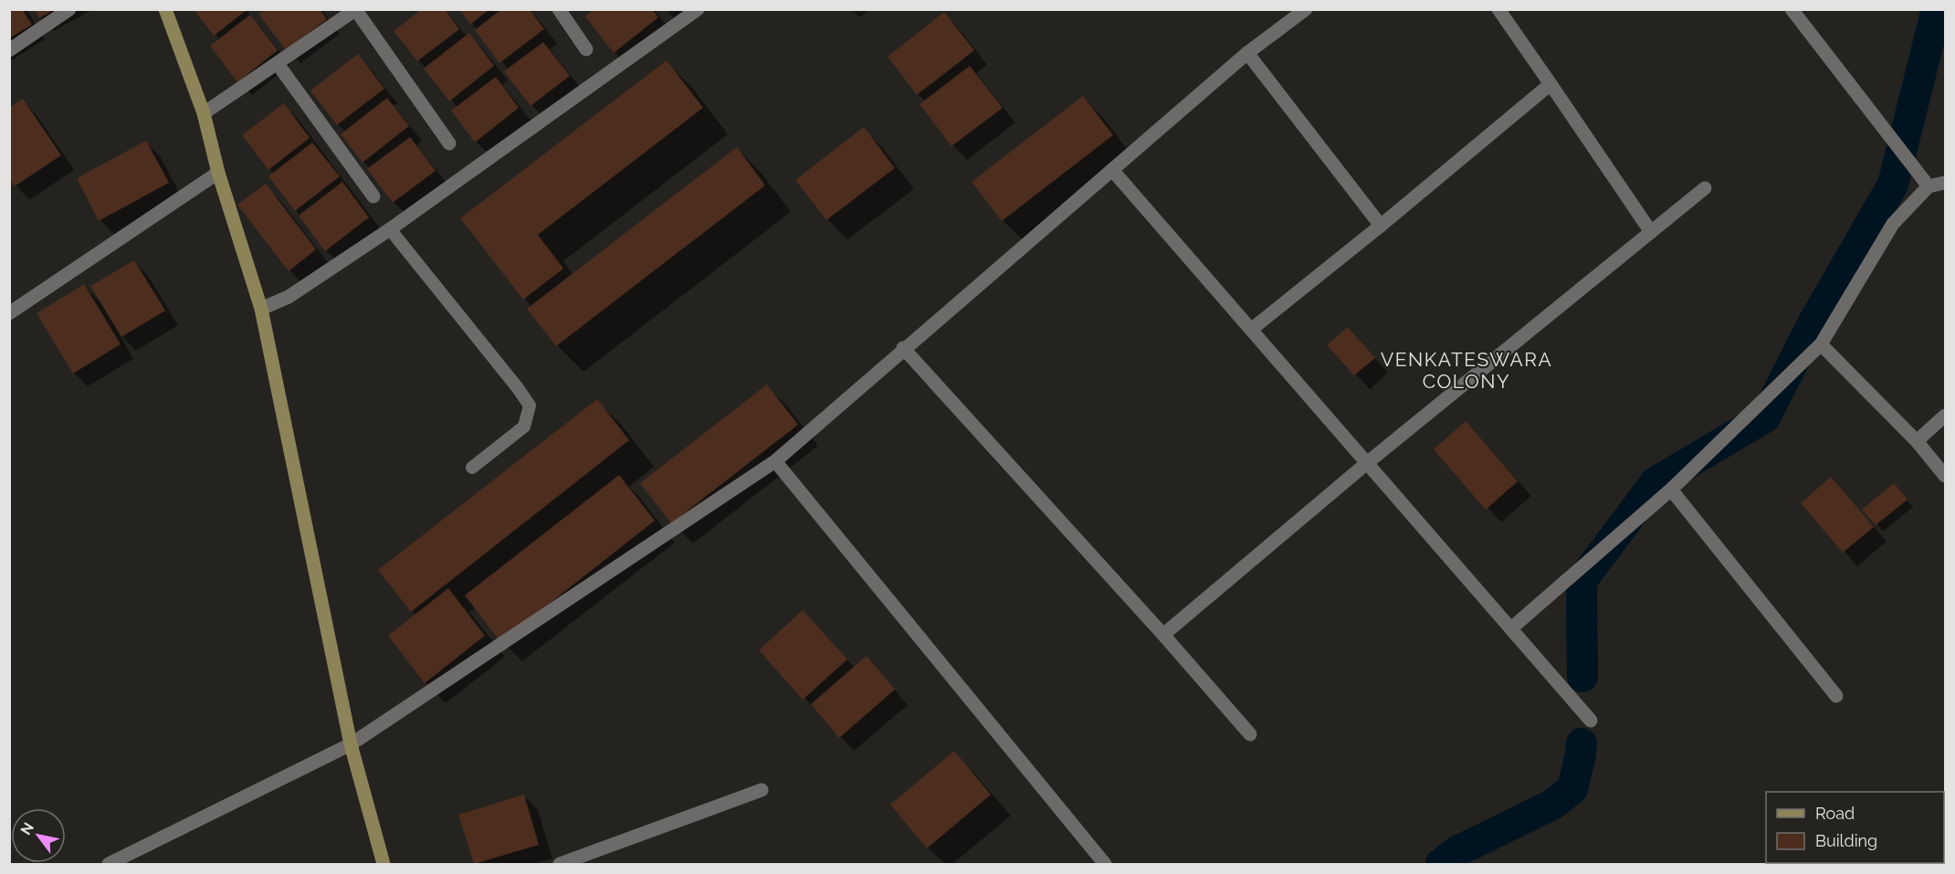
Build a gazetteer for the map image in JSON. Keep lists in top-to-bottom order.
{
  "districts": ["VENKATESWARA COLONY"],
  "legend": ["Road", "Building"],
  "north": "top left"
}
